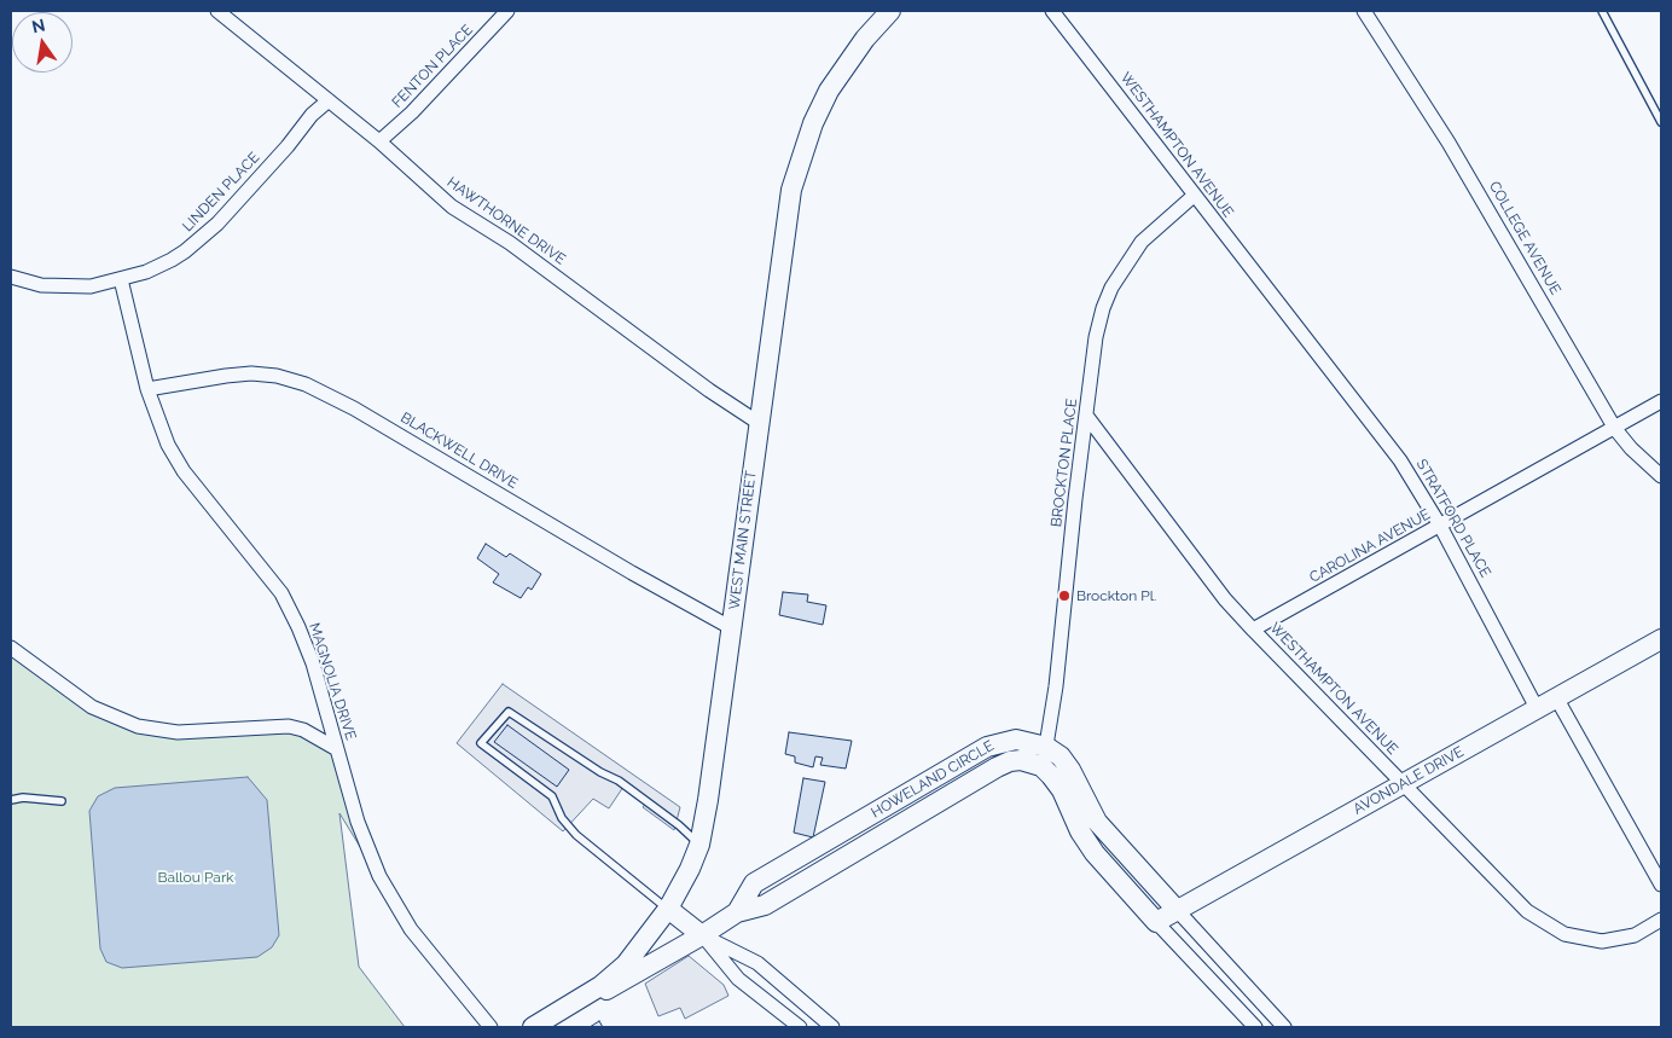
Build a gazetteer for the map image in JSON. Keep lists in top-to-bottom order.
{
  "streets": {
    "street": [
      "FENTON PLACE",
      "WESTHAMPTON AVENUE",
      "LINDEN PLACE",
      "HAWTHORNE DRIVE",
      "COLLEGE AVENUE",
      "BLACKWELL DRIVE",
      "BROCKTON PLACE",
      "STRATFORD PLACE",
      "WEST MAIN STREET",
      "CAROLINA AVENUE",
      "MAGNOLIA DRIVE",
      "HOWELAND CIRCLE",
      "AVONDALE DRIVE"
    ]
  },
  "crossings": [
    ["FENTON PLACE", "HAWTHORNE DRIVE"],
    ["WESTHAMPTON AVENUE", "BROCKTON PLACE"],
    ["WESTHAMPTON AVENUE", "STRATFORD PLACE"],
    ["WESTHAMPTON AVENUE", "CAROLINA AVENUE"],
    ["WESTHAMPTON AVENUE", "AVONDALE DRIVE"],
    ["LINDEN PLACE", "HAWTHORNE DRIVE"],
    ["LINDEN PLACE", "MAGNOLIA DRIVE"],
    ["HAWTHORNE DRIVE", "WEST MAIN STREET"],
    ["COLLEGE AVENUE", "CAROLINA AVENUE"],
    ["BLACKWELL DRIVE", "WEST MAIN STREET"],
    ["BLACKWELL DRIVE", "MAGNOLIA DRIVE"],
    ["BROCKTON PLACE", "HOWELAND CIRCLE"],
    ["STRATFORD PLACE", "CAROLINA AVENUE"],
    ["STRATFORD PLACE", "AVONDALE DRIVE"],
    ["WEST MAIN STREET", "HOWELAND CIRCLE"],
    ["HOWELAND CIRCLE", "AVONDALE DRIVE"]
  ],
  "parks": ["Ballou Park"],
  "places": ["Brockton Pl."],
  "north": "top"
}
